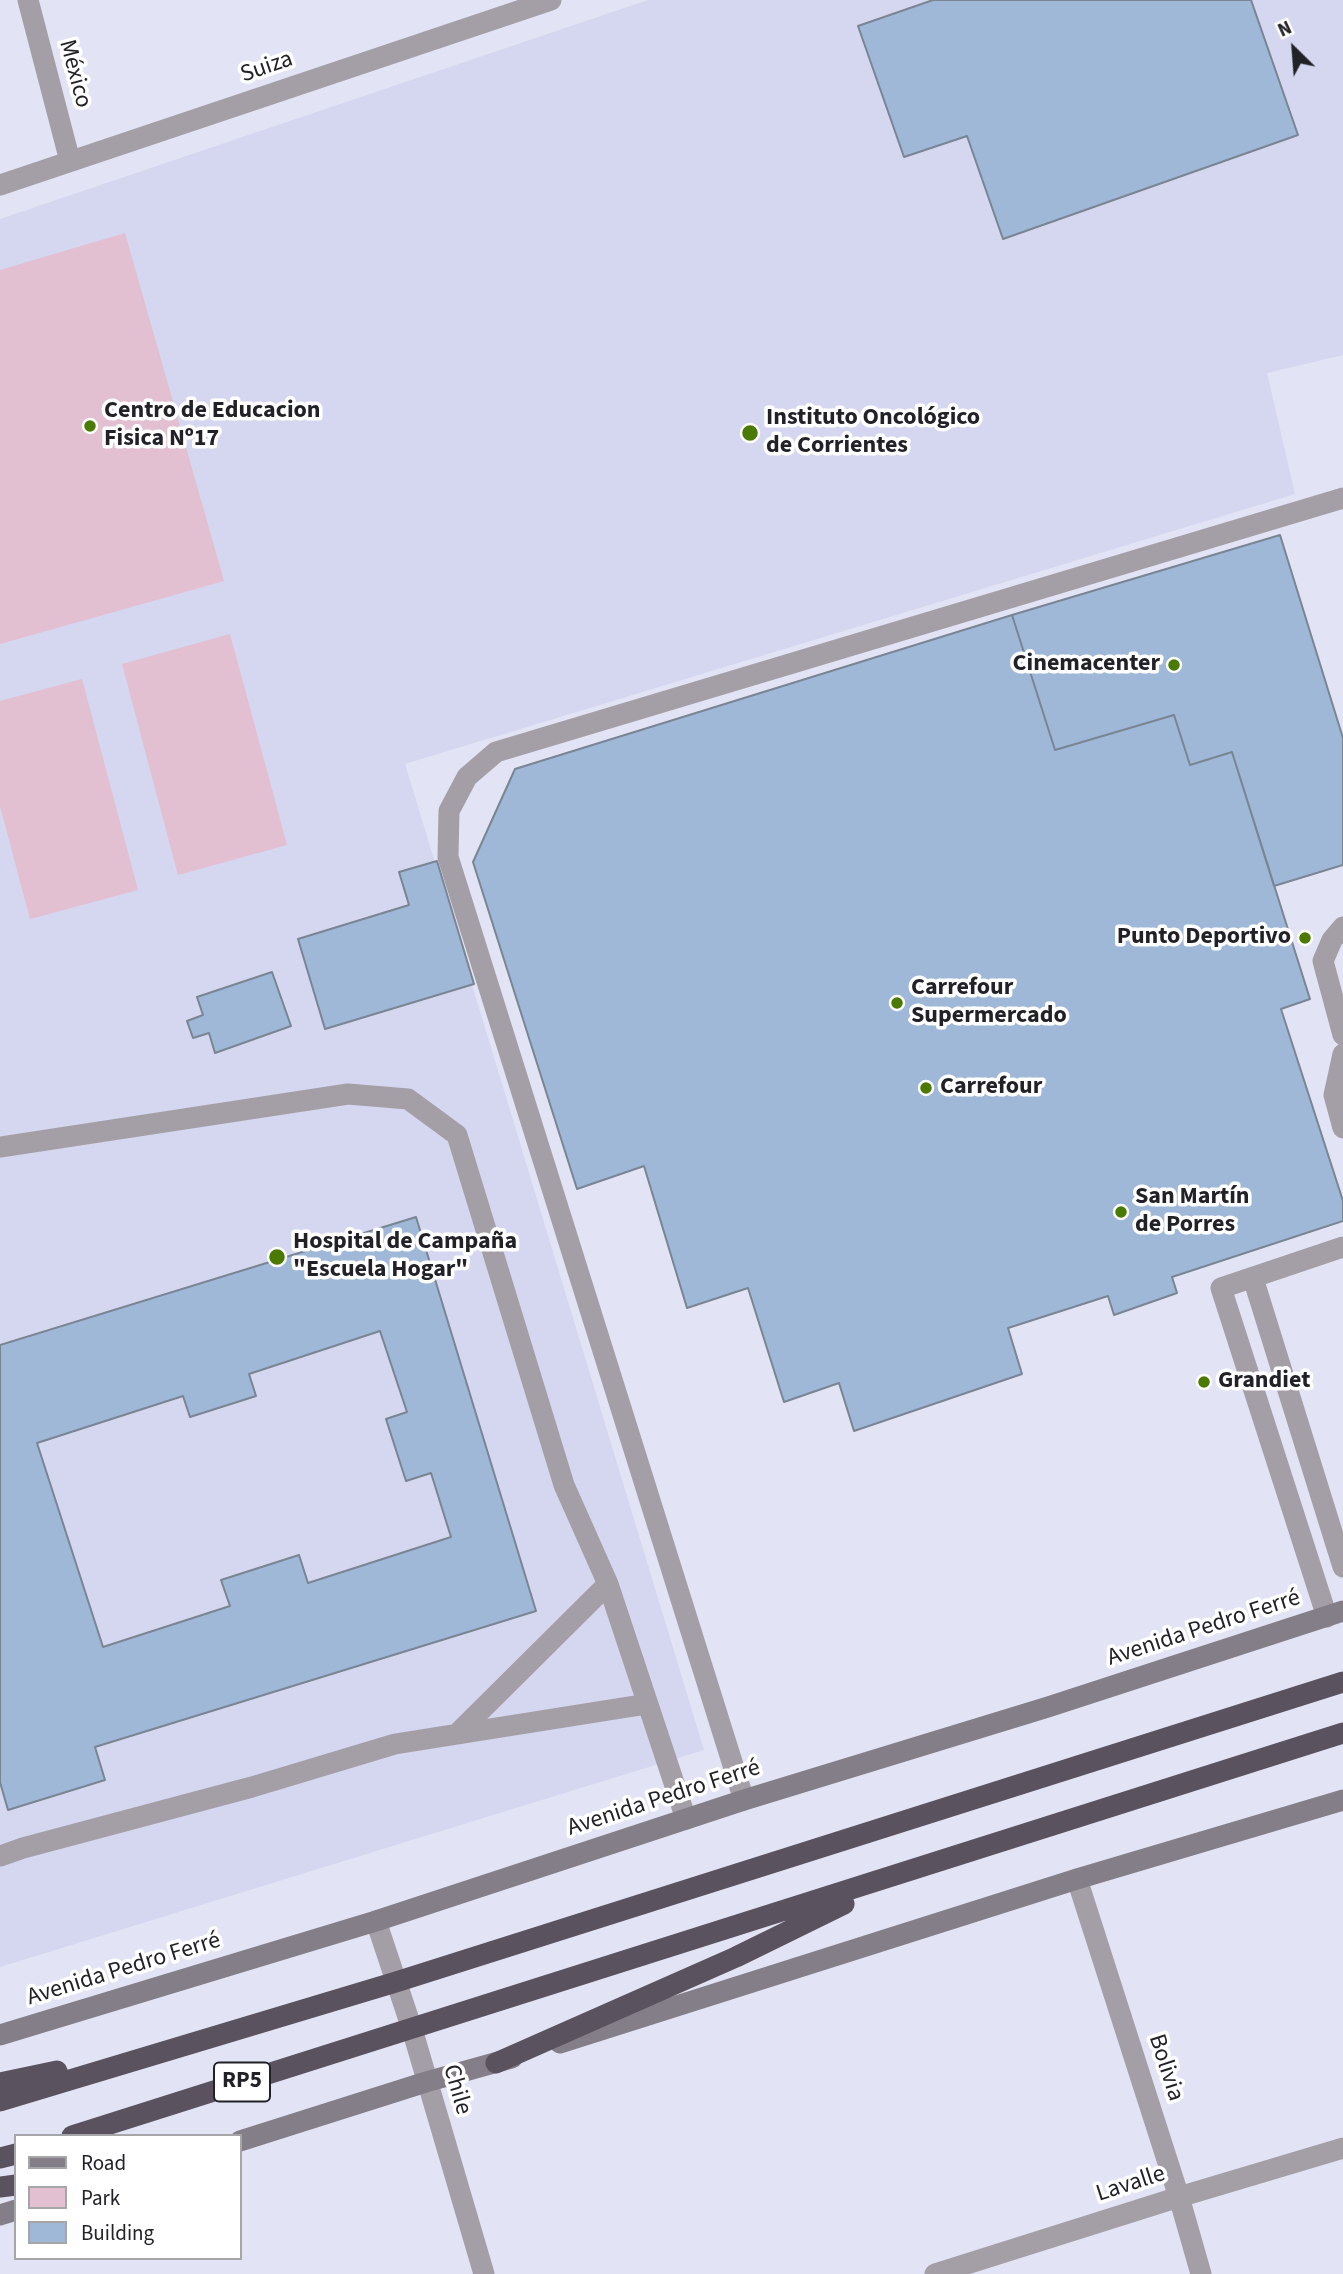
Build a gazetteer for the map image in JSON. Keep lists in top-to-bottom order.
{
  "streets": {
    "highway": ["RP5"],
    "main road": ["Avenida Pedro Ferré"],
    "street": [
      "Suiza",
      "México",
      "Bolivia",
      "Chile",
      "Lavalle"
    ]
  },
  "crossings": [
    ["Suiza", "México"],
    ["Avenida Pedro Ferré", "Chile"],
    ["Bolivia", "Lavalle"],
    ["RP5", "Chile"]
  ],
  "places": [
    "Centro de Educacion Fisica Nº17",
    "Instituto Oncológico de Corrientes",
    "Cinemacenter",
    "Punto Deportivo",
    "Carrefour Supermercado",
    "Carrefour",
    "San Martín de Porres",
    "Hospital de Campaña \"Escuela Hogar\"",
    "Grandiet"
  ],
  "legend": ["Road", "Park", "Building"],
  "north": "top left"
}
